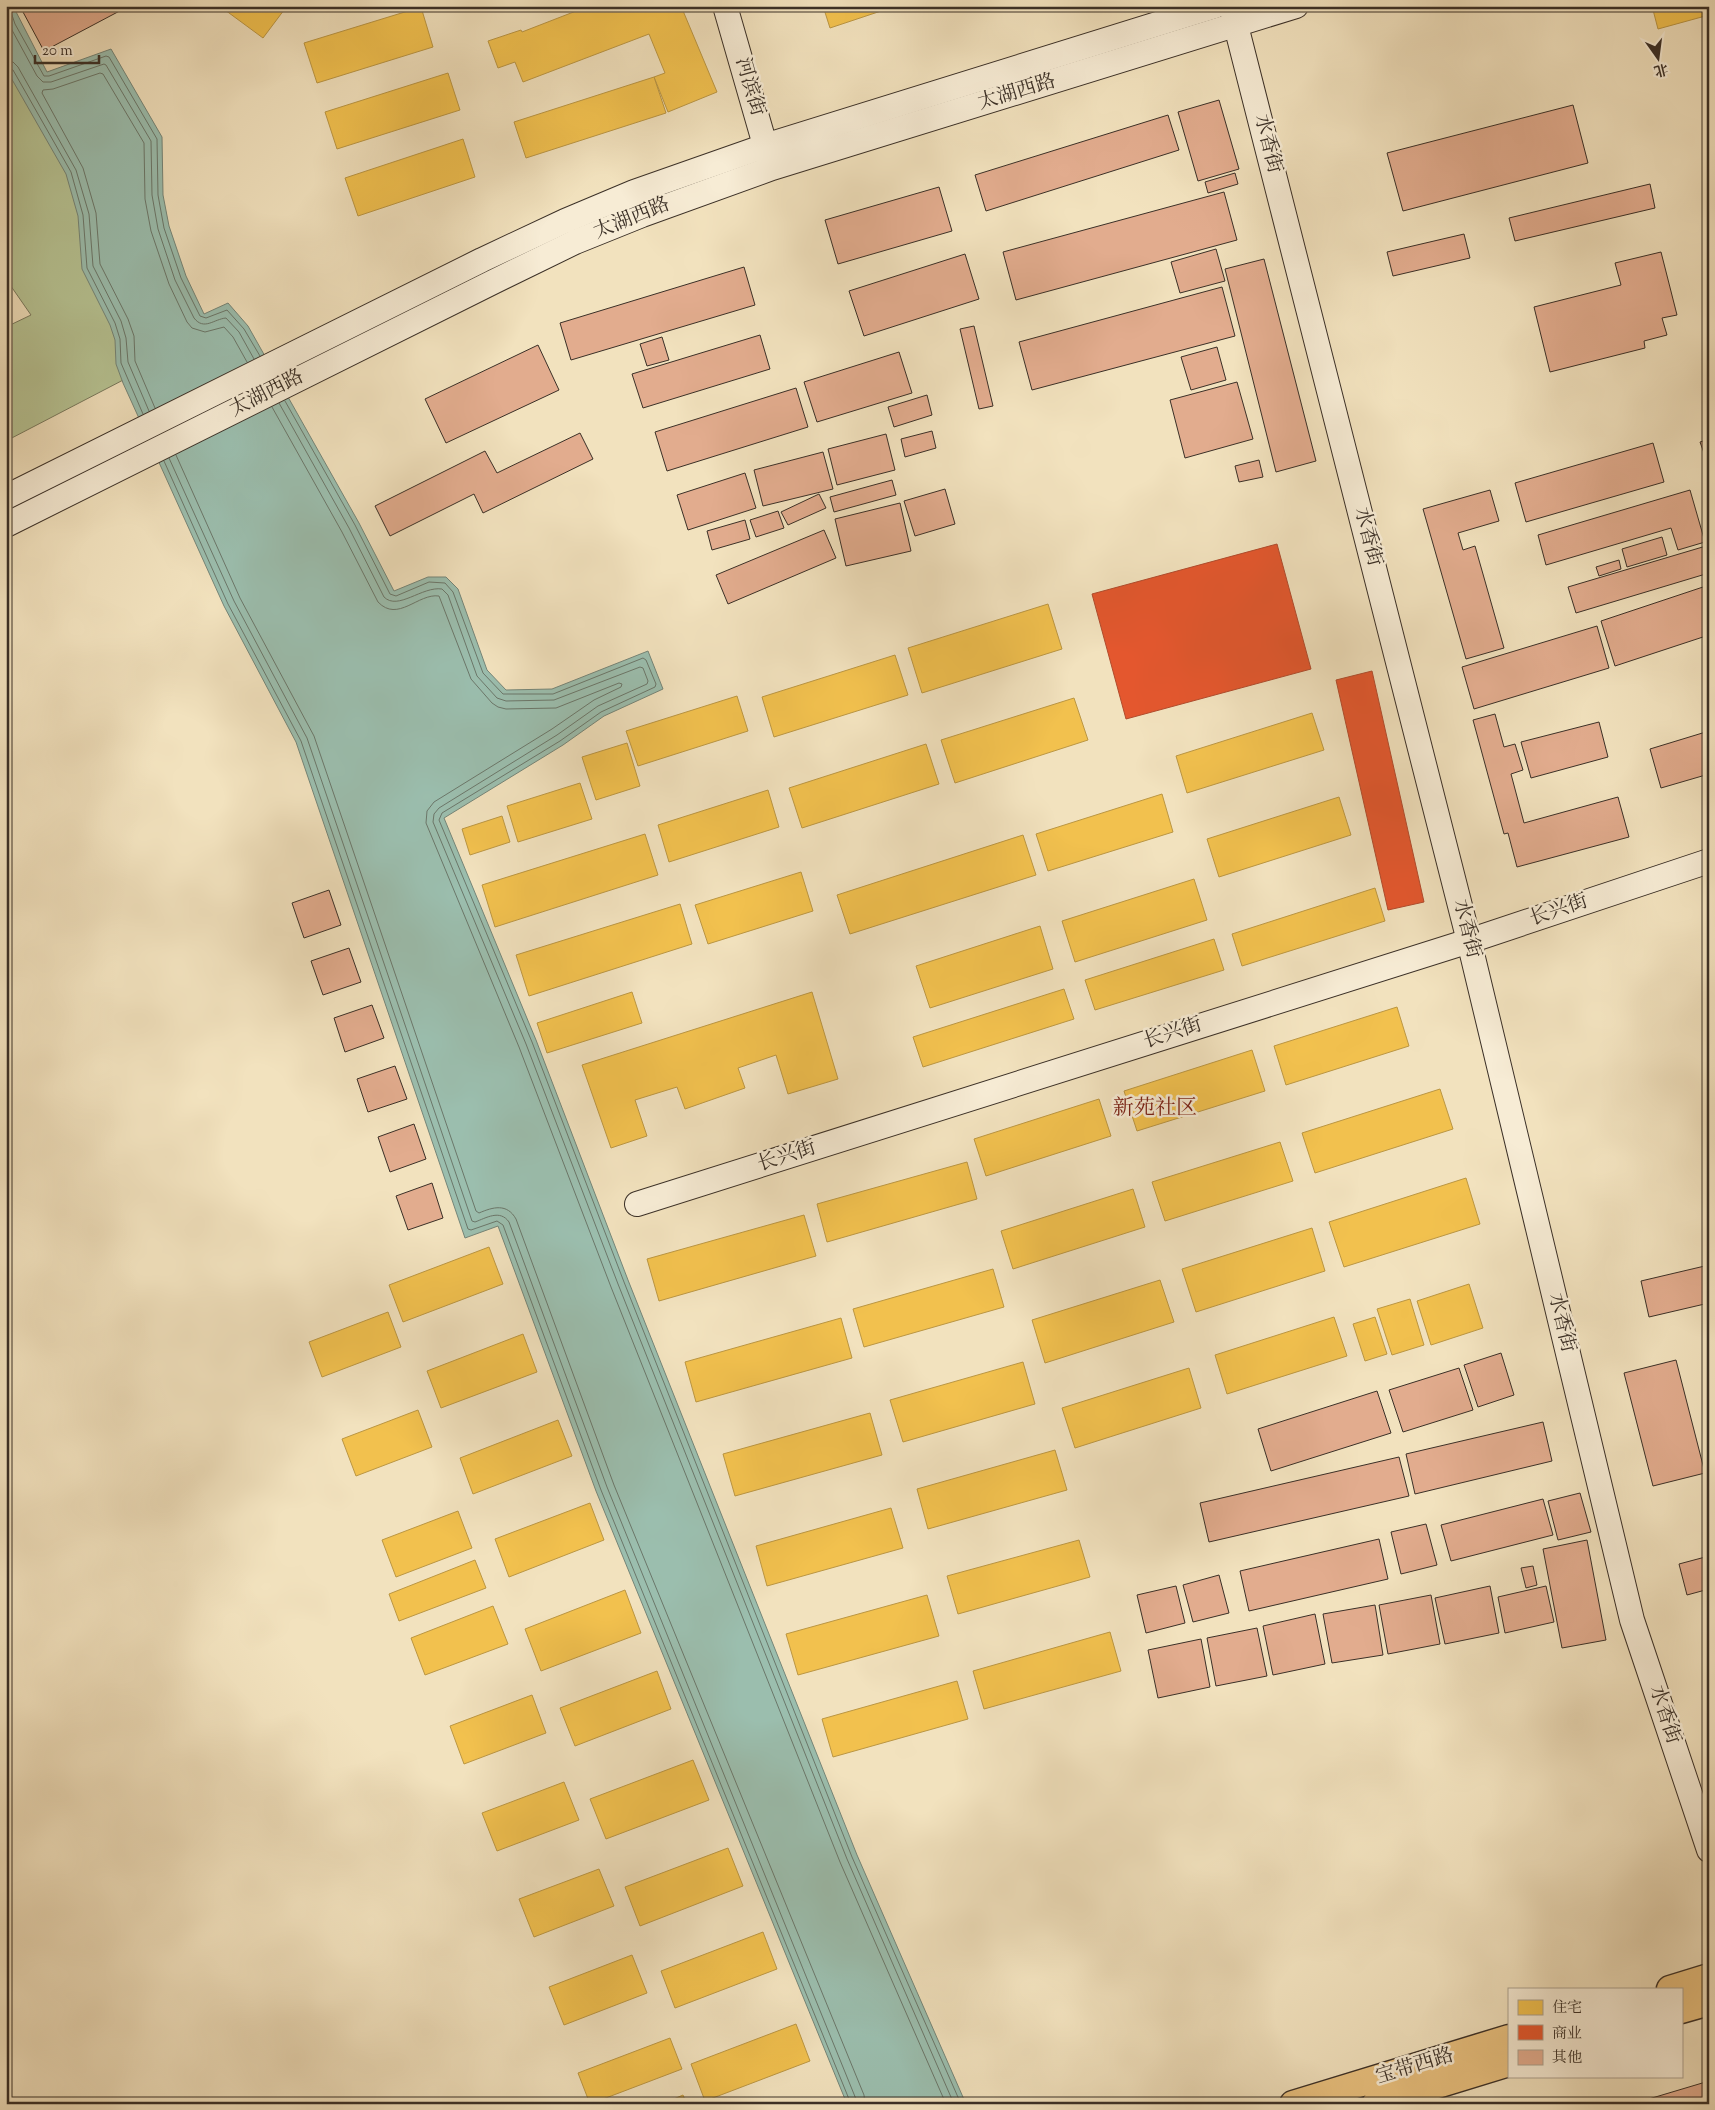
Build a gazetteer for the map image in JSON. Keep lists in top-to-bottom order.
{
  "streets": {
    "main road": ["宝带西路"],
    "street": [
      "河滨街",
      "太湖西路",
      "水香街",
      "长兴街"
    ]
  },
  "crossings": [
    ["河滨街", "太湖西路"],
    ["太湖西路", "水香街"],
    ["水香街", "长兴街"]
  ],
  "districts": ["新苑社区"],
  "legend": ["住宅", "商业", "其他"],
  "scale_bar": "20 m",
  "north": "bottom"
}
